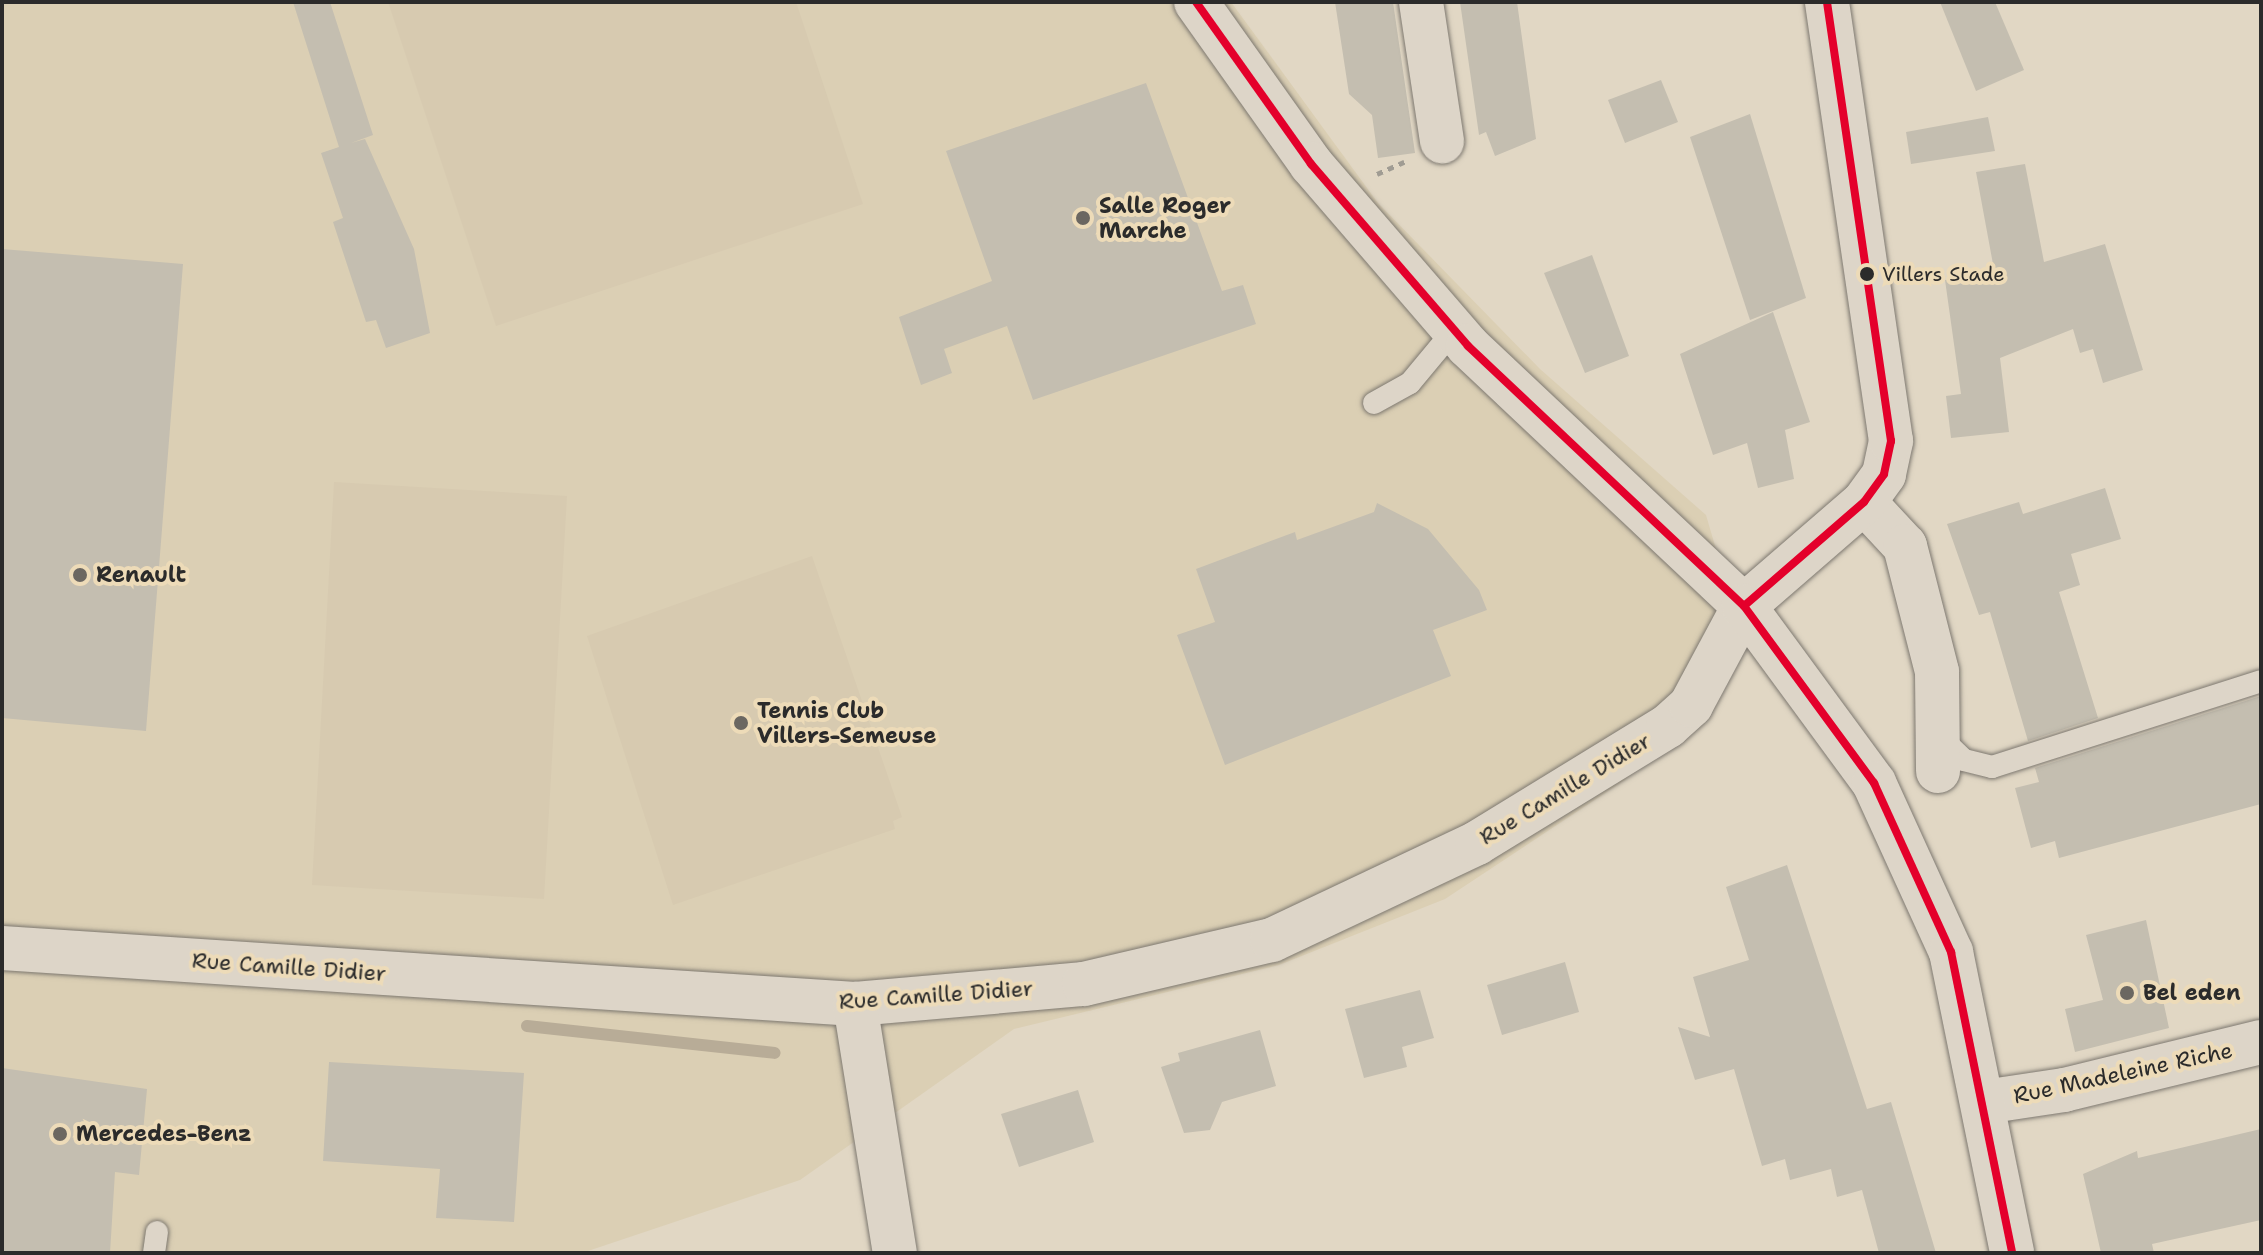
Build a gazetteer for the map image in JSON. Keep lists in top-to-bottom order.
{
  "streets": {
    "street": ["Rue Camille Didier", "Rue Madeleine Riche"]
  },
  "places": [
    "Salle Roger Marche",
    "Villers Stade",
    "Renault",
    "Tennis Club Villers-Semeuse",
    "Bel eden",
    "Mercedes-Benz"
  ]
}
